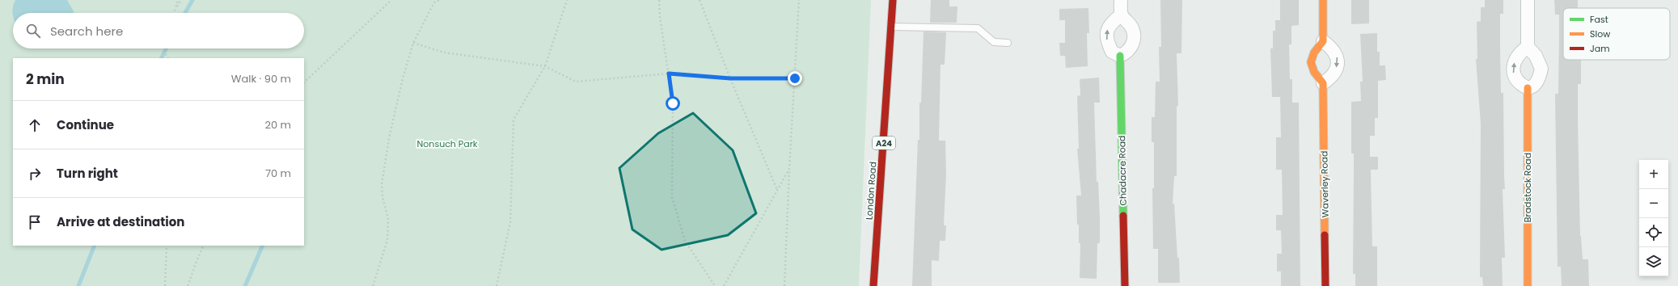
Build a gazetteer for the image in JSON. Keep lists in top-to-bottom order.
{
  "streets": {
    "main road": [
      "A24",
      "Chadacre Road",
      "Waverley Road",
      "Bradstock Road",
      "London Road"
    ]
  },
  "parks": ["Nonsuch Park"],
  "legend": ["Fast", "Slow", "Jam"],
  "page": {
    "search": "Search here",
    "heading": ["2 min", "Walk · 90 m"],
    "list": [
      ["Continue", "20 m"],
      ["Turn right", "70 m"],
      "Arrive at destination"
    ],
    "map_buttons": ["+", "−"]
  }
}
